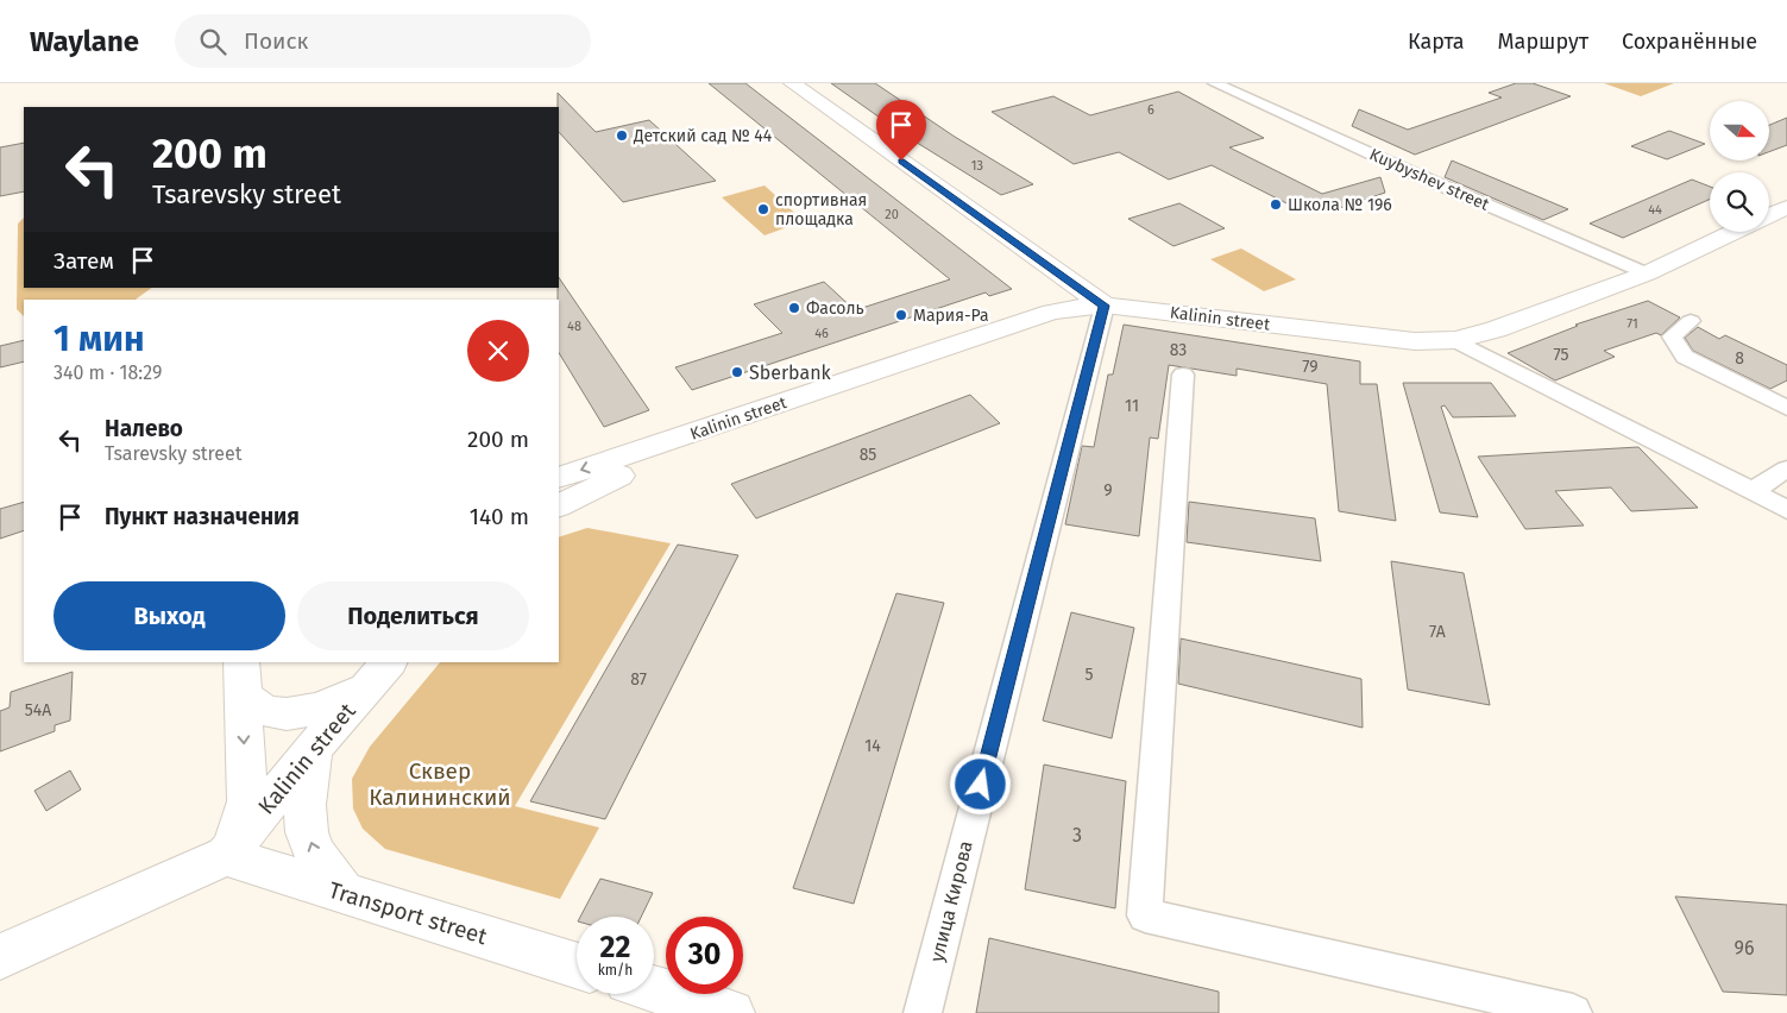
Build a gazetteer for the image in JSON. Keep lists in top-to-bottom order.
{
  "streets": {
    "main road": ["Kalinin street", "Transport street"],
    "street": ["Kuybyshev street", "улица Кирова"]
  },
  "crossings": [
    ["Kuybyshev street", "Kalinin street"],
    ["Kalinin street", "улица Кирова"],
    ["Kalinin street", "Transport street"]
  ],
  "parks": ["Сквер Калининский"],
  "places": [
    "Детский сад № 44",
    "Школа № 196",
    "спортивная площадка",
    "Фасоль",
    "Мария-Ра",
    "Sberbank"
  ],
  "house_numbers": [
    "6",
    "13",
    "44",
    "20",
    "71",
    "48",
    "46",
    "83",
    "75",
    "8",
    "79",
    "11",
    "85",
    "9",
    "7А",
    "5",
    "87",
    "54А",
    "14",
    "3",
    "96"
  ],
  "north": "right",
  "page": {
    "header": "Waylane",
    "search": "Поиск",
    "nav": ["Карта", "Маршрут", "Сохранённые"],
    "turn": ["200 m", "Tsarevsky street"],
    "then": "Затем",
    "heading": ["1 мин", "340 m · 18:29"],
    "list": [
      {
        "name": "Налево",
        "note": "Tsarevsky street",
        "value": "200 m"
      },
      {
        "name": "Пункт назначения",
        "value": "140 m"
      }
    ],
    "buttons": ["Выход", "Поделиться"],
    "speed": "22 km/h",
    "limit": "30"
  }
}
